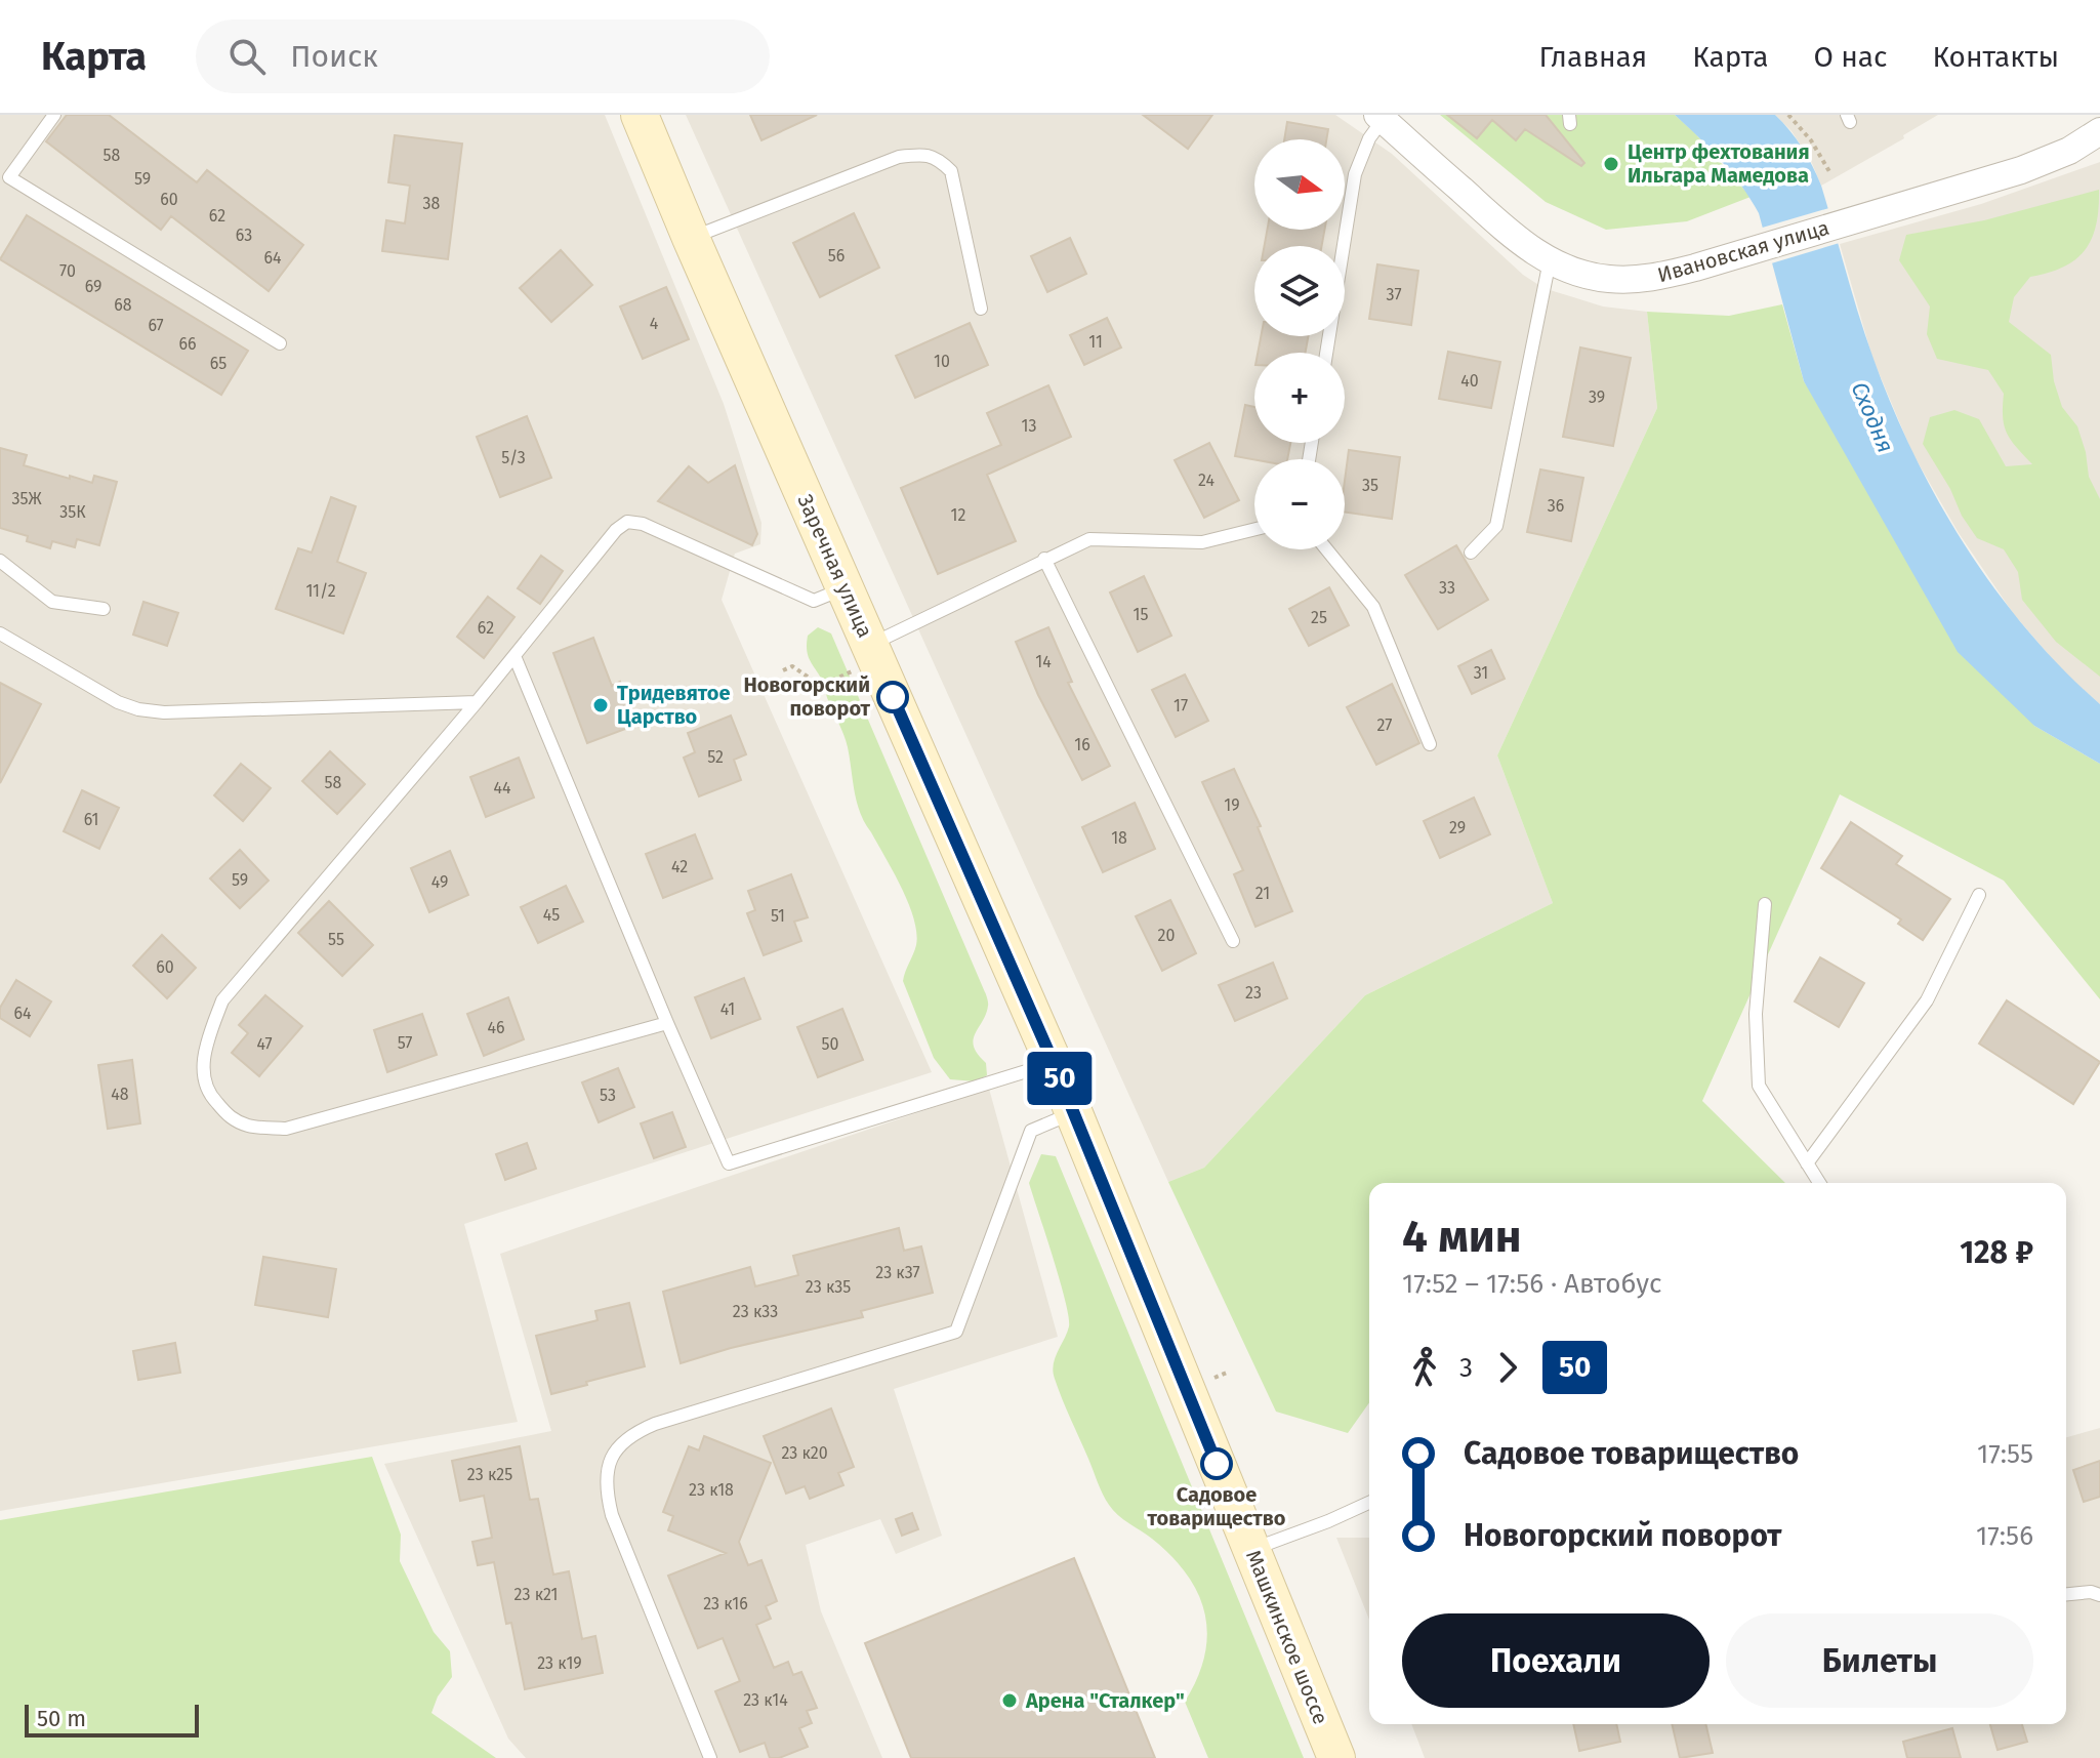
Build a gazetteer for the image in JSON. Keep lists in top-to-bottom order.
{
  "streets": {
    "main road": ["Заречная улица", "Машкинское шоссе"],
    "street": ["Ивановская улица"]
  },
  "crossings": [
    ["Заречная улица", "Машкинское шоссе"]
  ],
  "water": ["Сходня"],
  "places": [
    "Центр фехтования Ильгара Мамедова",
    "Новогорский поворот",
    "Тридевятое Царство",
    "Садовое товарищество",
    "Арена \"Сталкер\""
  ],
  "lines": ["bus line 50"],
  "house_numbers": [
    "58",
    "59",
    "60",
    "38",
    "62",
    "63",
    "56",
    "64",
    "70",
    "69",
    "37",
    "68",
    "4",
    "67",
    "11",
    "66",
    "10",
    "65",
    "40",
    "39",
    "13",
    "5/3",
    "24",
    "35",
    "35Ж",
    "36",
    "35К",
    "12",
    "33",
    "11/2",
    "15",
    "25",
    "62",
    "14",
    "31",
    "17",
    "27",
    "16",
    "52",
    "58",
    "44",
    "19",
    "61",
    "29",
    "18",
    "42",
    "59",
    "49",
    "21",
    "45",
    "51",
    "20",
    "55",
    "60",
    "23",
    "41",
    "64",
    "46",
    "57",
    "47",
    "50",
    "48",
    "53",
    "23 к37",
    "23 к35",
    "23 к33",
    "23 к20",
    "23 к25",
    "23 к18",
    "23 к21",
    "23 к16",
    "23 к19",
    "23 к14"
  ],
  "scale_bar": "50 m",
  "north": "right",
  "page": {
    "header": "Карта",
    "search": "Поиск",
    "nav": [
      "Главная",
      "Карта",
      "О нас",
      "Контакты"
    ],
    "on_map": "50",
    "map_buttons": ["+", "−"],
    "heading": ["4 мин", "17:52 – 17:56 · Автобус", "128 ₽"],
    "legs": ["3", "50"],
    "list": [
      {
        "name": "Садовое товарищество",
        "value": "17:55"
      },
      {
        "name": "Новогорский поворот",
        "value": "17:56"
      }
    ],
    "buttons": ["Поехали", "Билеты"],
    "scale": "50 m"
  }
}
